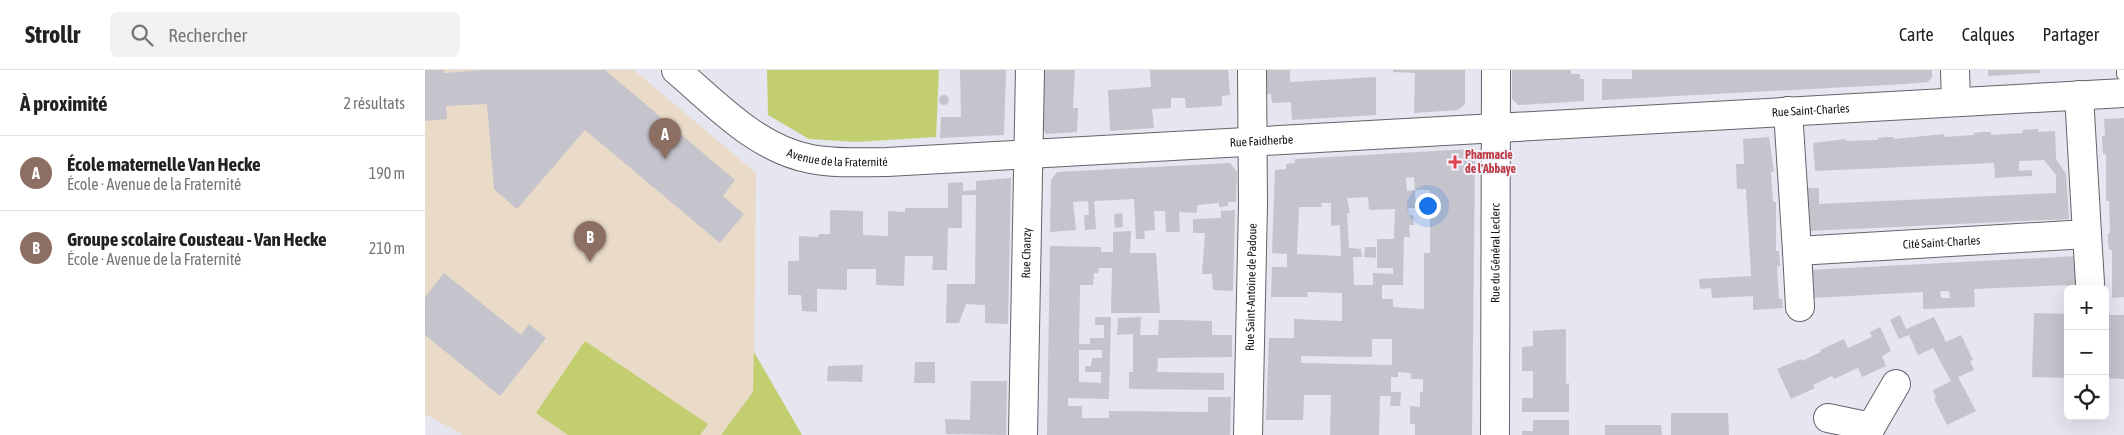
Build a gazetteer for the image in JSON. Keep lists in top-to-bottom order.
{
  "streets": {
    "street": [
      "Rue Saint-Charles",
      "Rue Faidherbe",
      "Avenue de la Fraternité",
      "Cité Saint-Charles",
      "Rue Chanzy",
      "Rue du Général Leclerc",
      "Rue Saint-Antoine de Padoue"
    ]
  },
  "crossings": [
    ["Rue Saint-Charles", "Rue Faidherbe"],
    ["Rue Saint-Charles", "Rue du Général Leclerc"],
    ["Rue Faidherbe", "Avenue de la Fraternité"],
    ["Rue Faidherbe", "Rue Chanzy"],
    ["Rue Faidherbe", "Rue du Général Leclerc"],
    ["Rue Faidherbe", "Rue Saint-Antoine de Padoue"],
    ["Avenue de la Fraternité", "Rue Chanzy"]
  ],
  "places": {
    "health": ["Pharmacie de l'Abbaye"]
  },
  "page": {
    "header": "Strollr",
    "search": "Rechercher",
    "nav": ["Carte", "Calques", "Partager"],
    "heading": ["À proximité", "2 résultats"],
    "pins": ["A", "B"],
    "list": [
      {
        "mark": "A",
        "name": "École maternelle Van Hecke",
        "note": "École · Avenue de la Fraternité",
        "value": "190 m"
      },
      {
        "mark": "B",
        "name": "Groupe scolaire Cousteau - Van Hecke",
        "note": "École · Avenue de la Fraternité",
        "value": "210 m"
      }
    ],
    "map_buttons": ["+", "−"]
  }
}
